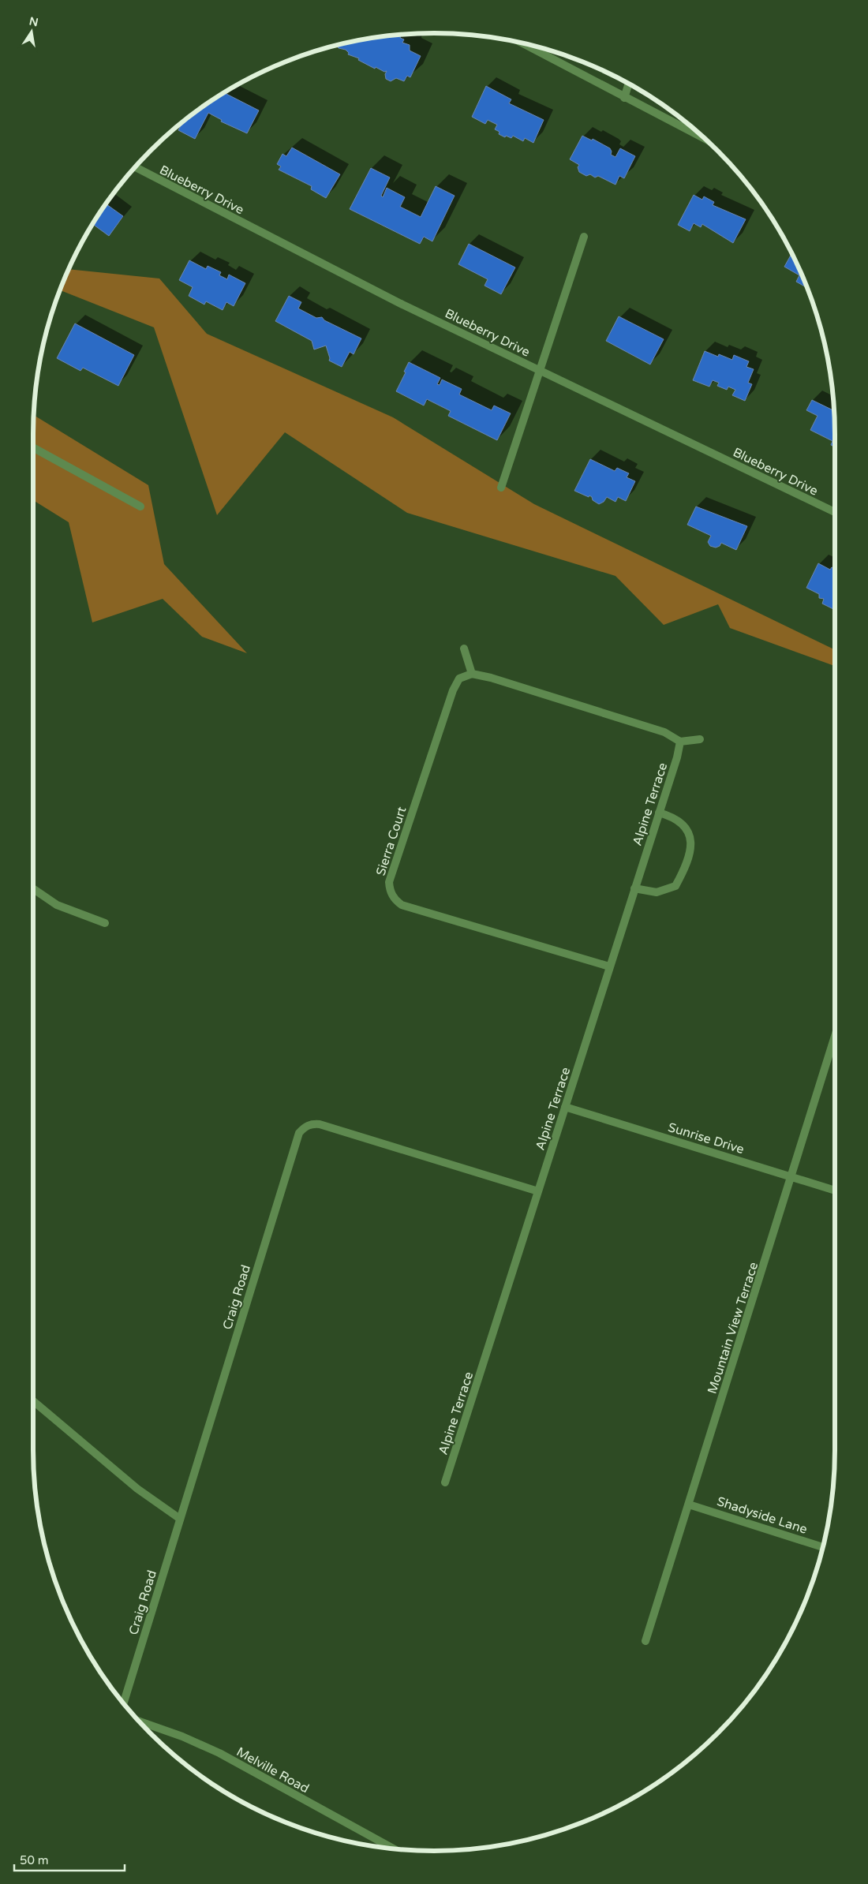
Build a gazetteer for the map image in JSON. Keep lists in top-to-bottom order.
{
  "streets": {
    "street": [
      "Blueberry Drive",
      "Alpine Terrace",
      "Sierra Court",
      "Sunrise Drive",
      "Craig Road",
      "Mountain View Terrace",
      "Shadyside Lane",
      "Melville Road"
    ]
  },
  "crossings": [
    ["Alpine Terrace", "Sierra Court"],
    ["Alpine Terrace", "Sunrise Drive"],
    ["Alpine Terrace", "Craig Road"],
    ["Sunrise Drive", "Mountain View Terrace"],
    ["Mountain View Terrace", "Shadyside Lane"]
  ],
  "scale_bar": "50 m",
  "north": "top"
}
